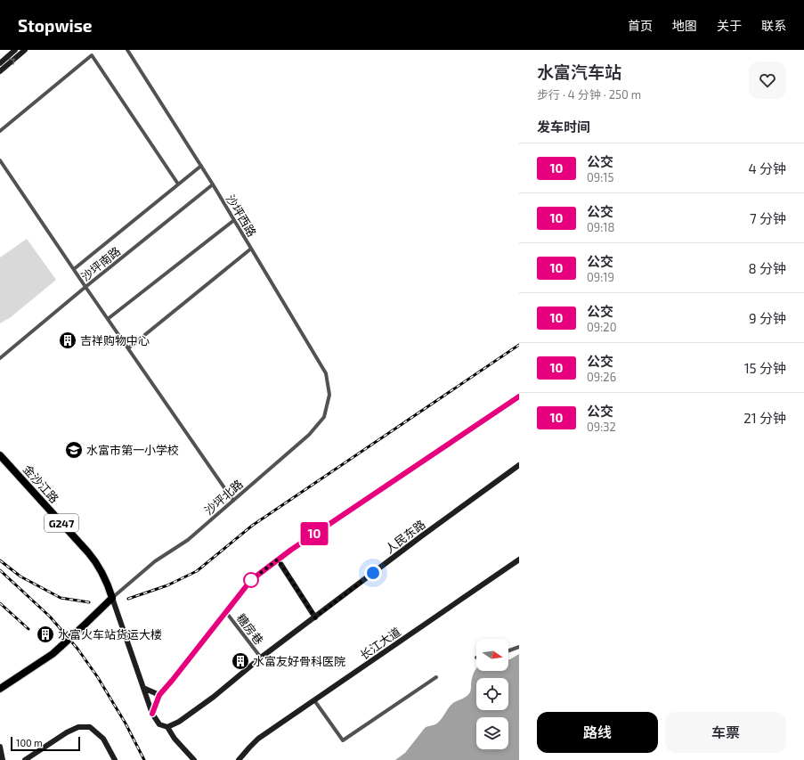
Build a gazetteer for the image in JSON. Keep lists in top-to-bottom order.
{
  "streets": {
    "highway": ["金沙江路", "G247"],
    "main road": ["人民东路", "长江大道"],
    "street": [
      "沙坪西路",
      "沙坪南路",
      "沙坪北路",
      "糖房巷"
    ]
  },
  "crossings": [
    ["沙坪西路", "沙坪南路"],
    ["沙坪西路", "沙坪北路"],
    ["金沙江路", "沙坪北路"],
    ["人民东路", "糖房巷"]
  ],
  "places": {
    "building": ["吉祥购物中心", "水富火车站货运大楼", "水富友好骨科医院"],
    "school or university": ["水富市第一小学校"]
  },
  "lines": ["bus line 10"],
  "scale_bar": "100 m",
  "north": "right",
  "page": {
    "header": "Stopwise",
    "nav": [
      "首页",
      "地图",
      "关于",
      "联系"
    ],
    "on_map": "10",
    "heading": [
      ["水富汽车站", "步行 · 4 分钟 · 250 m"],
      "发车时间"
    ],
    "list": [
      {
        "mark": "10",
        "name": "公交",
        "note": "09:15",
        "value": "4 分钟"
      },
      {
        "mark": "10",
        "name": "公交",
        "note": "09:18",
        "value": "7 分钟"
      },
      {
        "mark": "10",
        "name": "公交",
        "note": "09:19",
        "value": "8 分钟"
      },
      {
        "mark": "10",
        "name": "公交",
        "note": "09:20",
        "value": "9 分钟"
      },
      {
        "mark": "10",
        "name": "公交",
        "note": "09:26",
        "value": "15 分钟"
      },
      {
        "mark": "10",
        "name": "公交",
        "note": "09:32",
        "value": "21 分钟"
      }
    ],
    "buttons": ["路线", "车票"],
    "scale": "100 m"
  }
}
